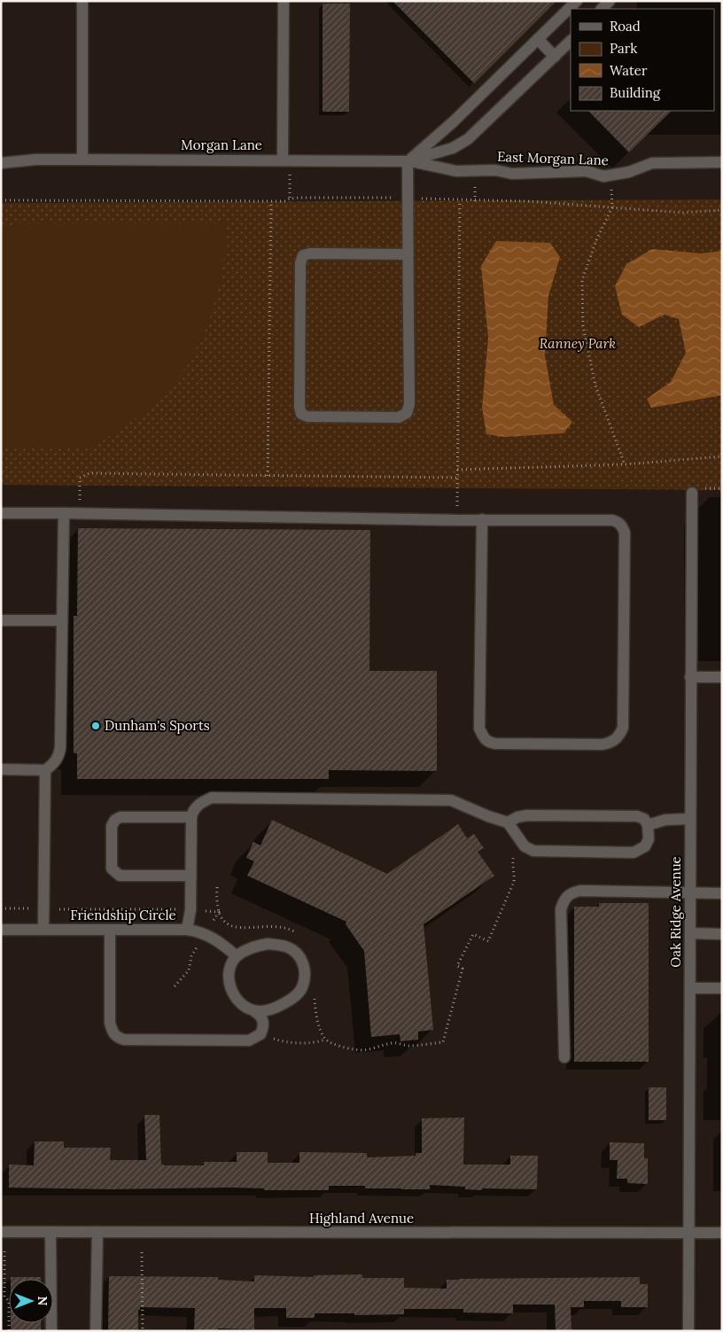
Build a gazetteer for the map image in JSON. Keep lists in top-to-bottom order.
{
  "streets": {
    "street": [
      "Morgan Lane",
      "East Morgan Lane",
      "Oak Ridge Avenue",
      "Friendship Circle",
      "Highland Avenue"
    ]
  },
  "crossings": [
    ["Morgan Lane", "East Morgan Lane"],
    ["Oak Ridge Avenue", "Highland Avenue"]
  ],
  "parks": ["Ranney Park"],
  "places": ["Dunham's Sports"],
  "legend": [
    "Road",
    "Park",
    "Water",
    "Building"
  ],
  "north": "right"
}
